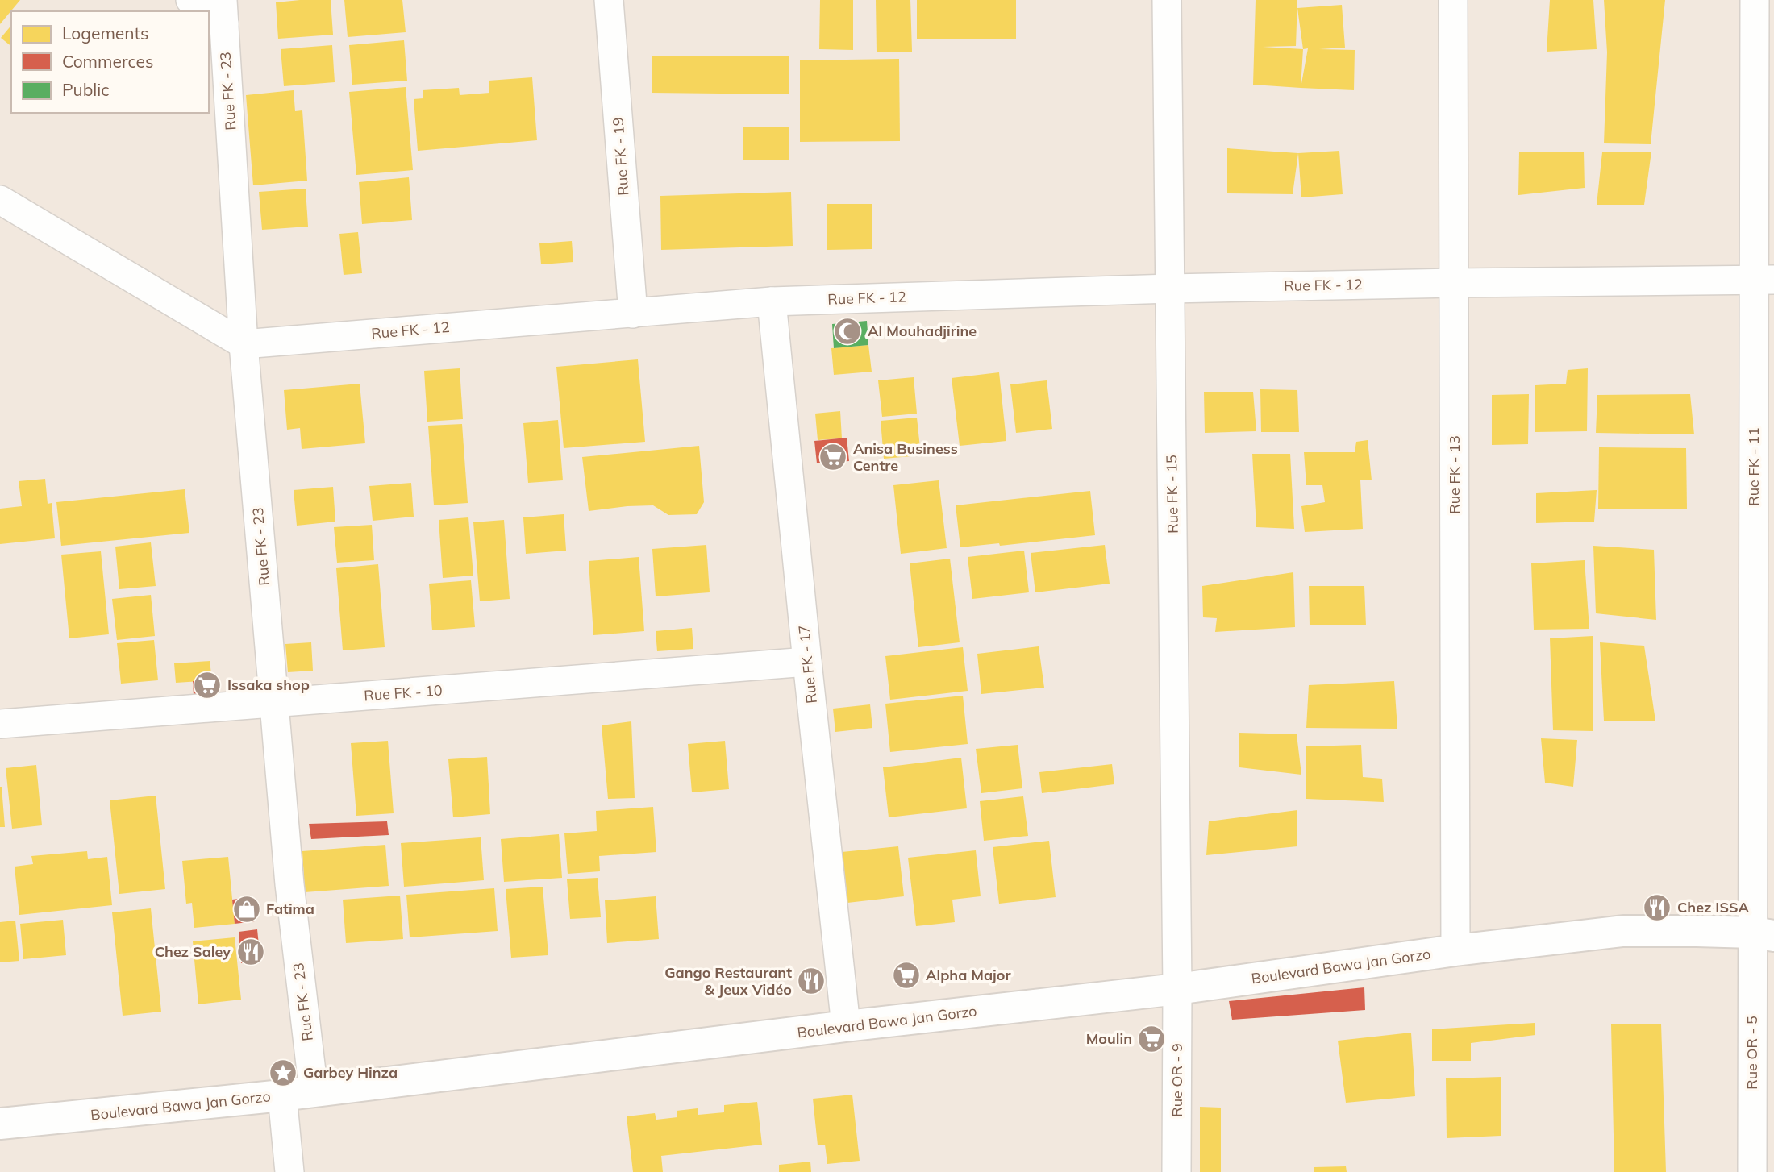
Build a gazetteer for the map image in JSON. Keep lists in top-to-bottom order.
{
  "streets": {
    "main road": ["Boulevard Bawa Jan Gorzo"],
    "street": [
      "Rue FK - 23",
      "Rue FK - 19",
      "Rue FK - 12",
      "Rue FK - 11",
      "Rue FK - 13",
      "Rue FK - 15",
      "Rue FK - 17",
      "Rue FK - 10",
      "Rue OR - 5",
      "Rue OR - 9"
    ]
  },
  "crossings": [
    ["Rue FK - 23", "Rue FK - 12"],
    ["Rue FK - 23", "Rue FK - 10"],
    ["Rue FK - 23", "Boulevard Bawa Jan Gorzo"],
    ["Rue FK - 19", "Rue FK - 12"],
    ["Rue FK - 12", "Rue FK - 11"],
    ["Rue FK - 12", "Rue FK - 13"],
    ["Rue FK - 12", "Rue FK - 15"],
    ["Rue FK - 12", "Rue FK - 17"],
    ["Rue FK - 11", "Boulevard Bawa Jan Gorzo"],
    ["Rue FK - 11", "Rue OR - 5"],
    ["Rue FK - 13", "Boulevard Bawa Jan Gorzo"],
    ["Rue FK - 15", "Boulevard Bawa Jan Gorzo"],
    ["Rue FK - 15", "Rue OR - 9"],
    ["Rue FK - 17", "Rue FK - 10"],
    ["Rue FK - 17", "Boulevard Bawa Jan Gorzo"],
    ["Boulevard Bawa Jan Gorzo", "Rue OR - 5"],
    ["Boulevard Bawa Jan Gorzo", "Rue OR - 9"]
  ],
  "places": {
    "mosque": ["Al Mouhadjirine"],
    "supermarket": [
      "Anisa Business Centre",
      "Issaka shop",
      "Alpha Major",
      "Moulin"
    ],
    "restaurant": ["Chez ISSA", "Chez Saley", "Gango Restaurant & Jeux Vidéo"],
    "shop": ["Fatima"],
    "place": ["Garbey Hinza"]
  },
  "legend": ["Logements", "Commerces", "Public"]
}
